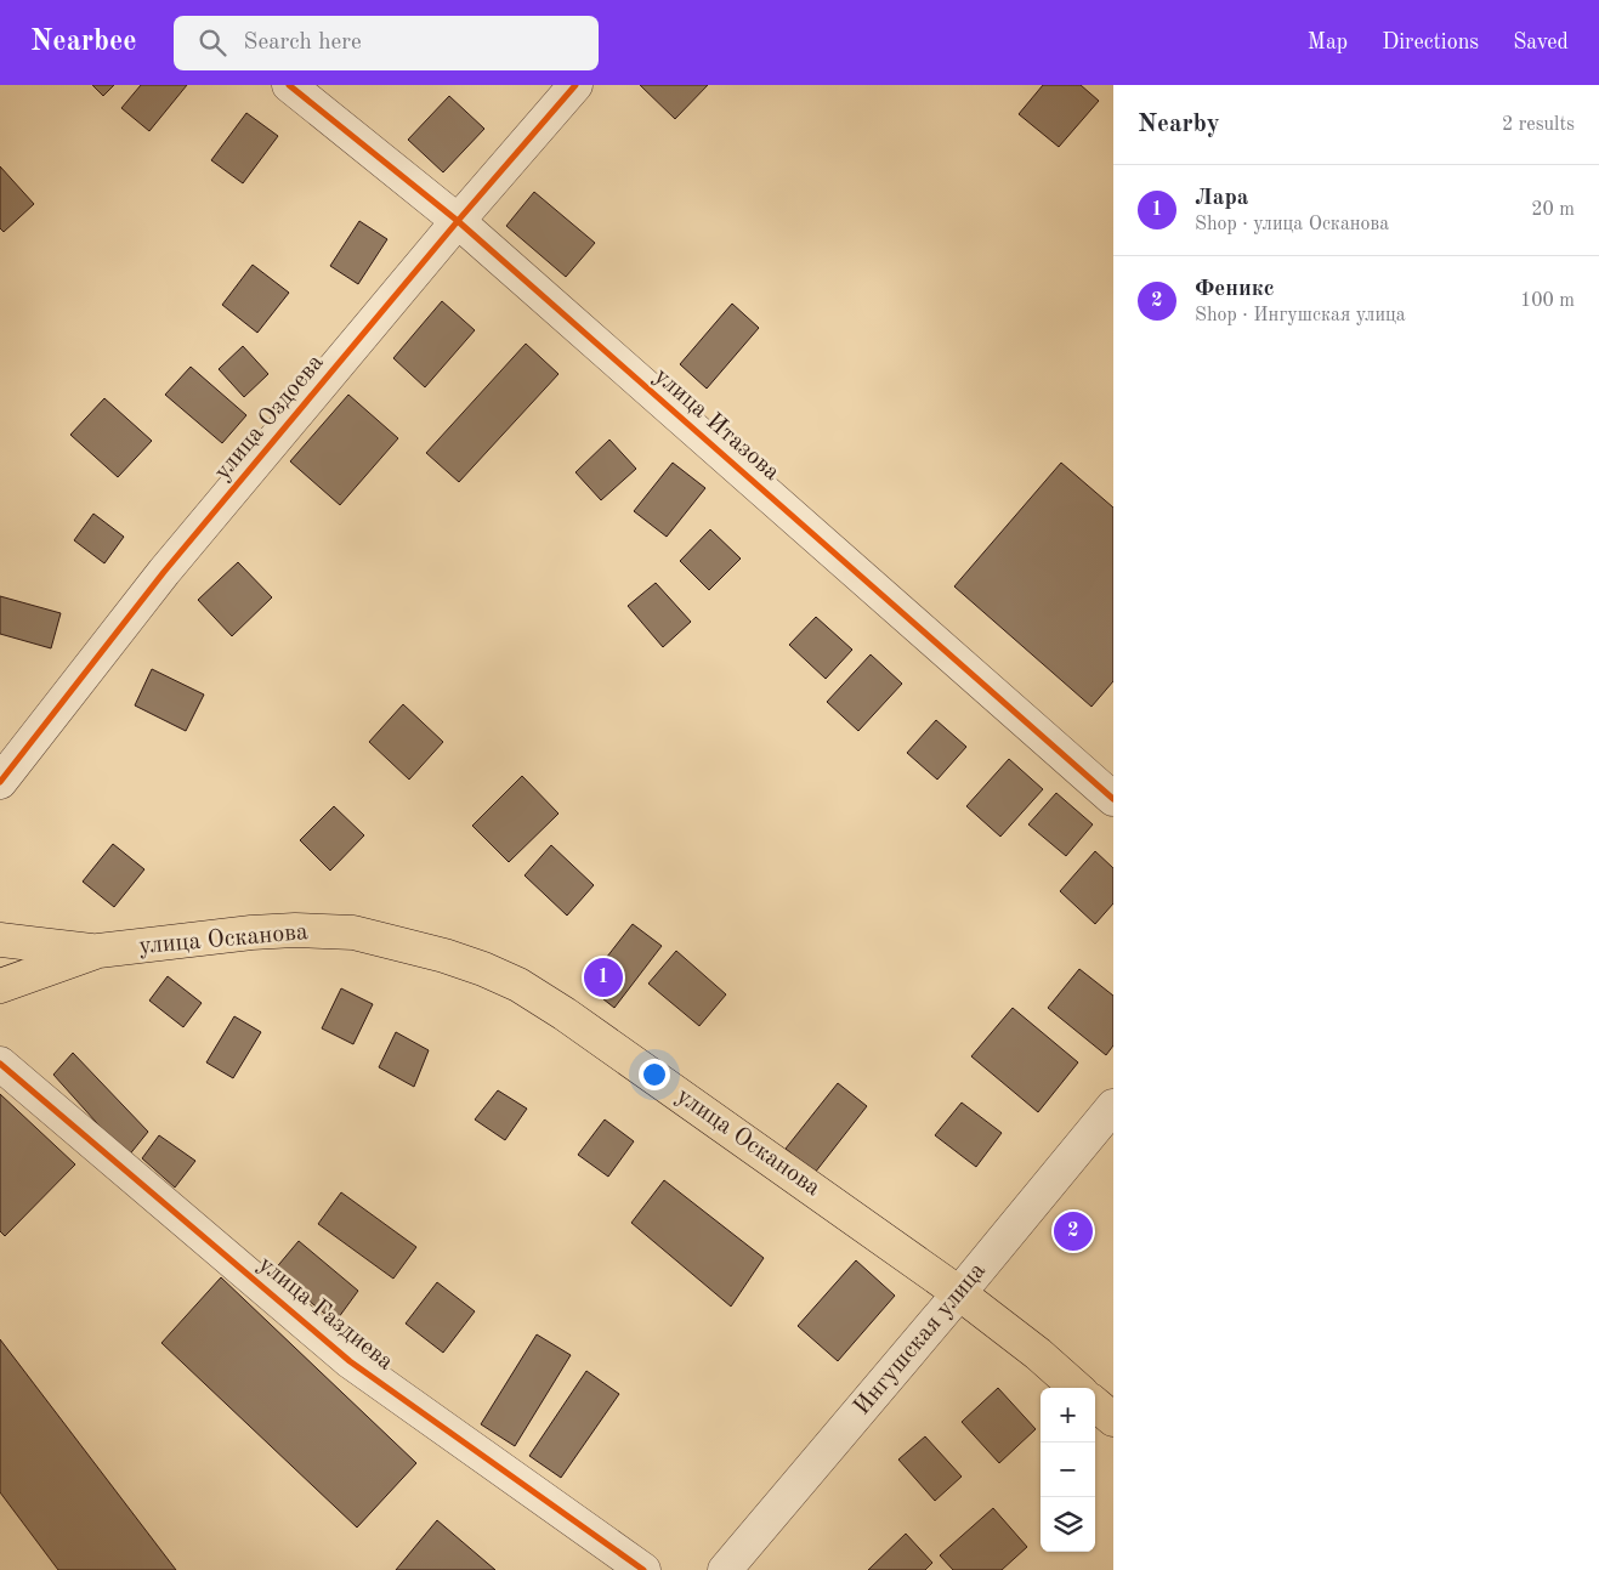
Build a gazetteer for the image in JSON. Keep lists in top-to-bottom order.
{
  "streets": {
    "main road": ["улица Осканова"],
    "street": [
      "улица Оздоева",
      "улица Итазова",
      "улица Газдиева",
      "Ингушская улица"
    ]
  },
  "crossings": [
    ["улица Оздоева", "улица Итазова"],
    ["улица Осканова", "Ингушская улица"]
  ],
  "page": {
    "header": "Nearbee",
    "search": "Search here",
    "nav": ["Map", "Directions", "Saved"],
    "heading": ["Nearby", "2 results"],
    "list": [
      {
        "mark": "1",
        "name": "Лара",
        "note": "Shop · улица Осканова",
        "value": "20 m"
      },
      {
        "mark": "2",
        "name": "Феникс",
        "note": "Shop · Ингушская улица",
        "value": "100 m"
      }
    ],
    "pins": ["1", "2"],
    "map_buttons": ["+", "−"]
  }
}
